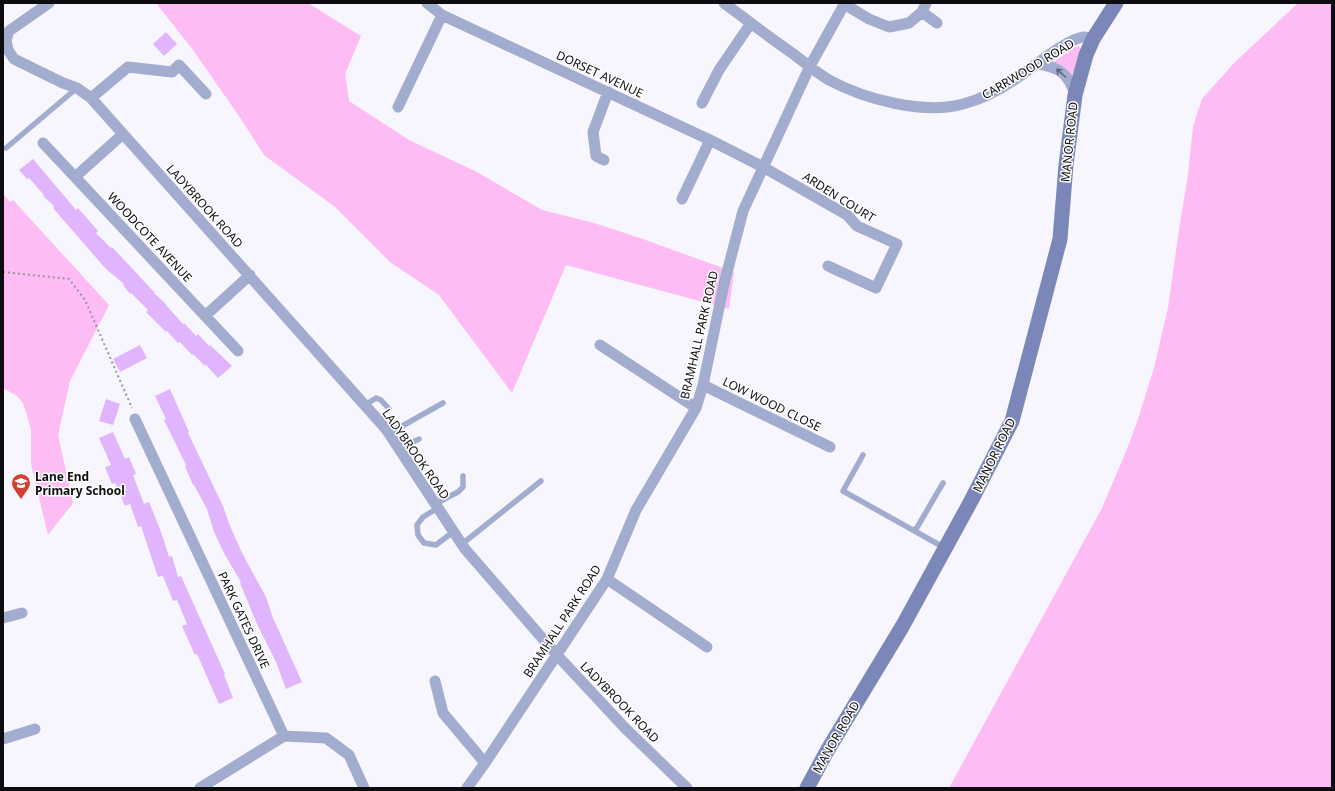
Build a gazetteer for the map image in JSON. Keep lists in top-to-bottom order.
{
  "streets": {
    "street": [
      "CARRWOOD ROAD",
      "DORSET AVENUE",
      "MANOR ROAD",
      "ARDEN COURT",
      "LADYBROOK ROAD",
      "WOODCOTE AVENUE",
      "BRAMHALL PARK ROAD",
      "LOW WOOD CLOSE",
      "PARK GATES DRIVE"
    ]
  },
  "crossings": [
    ["CARRWOOD ROAD", "MANOR ROAD"],
    ["CARRWOOD ROAD", "BRAMHALL PARK ROAD"],
    ["DORSET AVENUE", "ARDEN COURT"],
    ["DORSET AVENUE", "BRAMHALL PARK ROAD"],
    ["ARDEN COURT", "BRAMHALL PARK ROAD"],
    ["LADYBROOK ROAD", "BRAMHALL PARK ROAD"],
    ["BRAMHALL PARK ROAD", "LOW WOOD CLOSE"]
  ],
  "places": {
    "school or university": ["Lane End Primary School"]
  }
}
